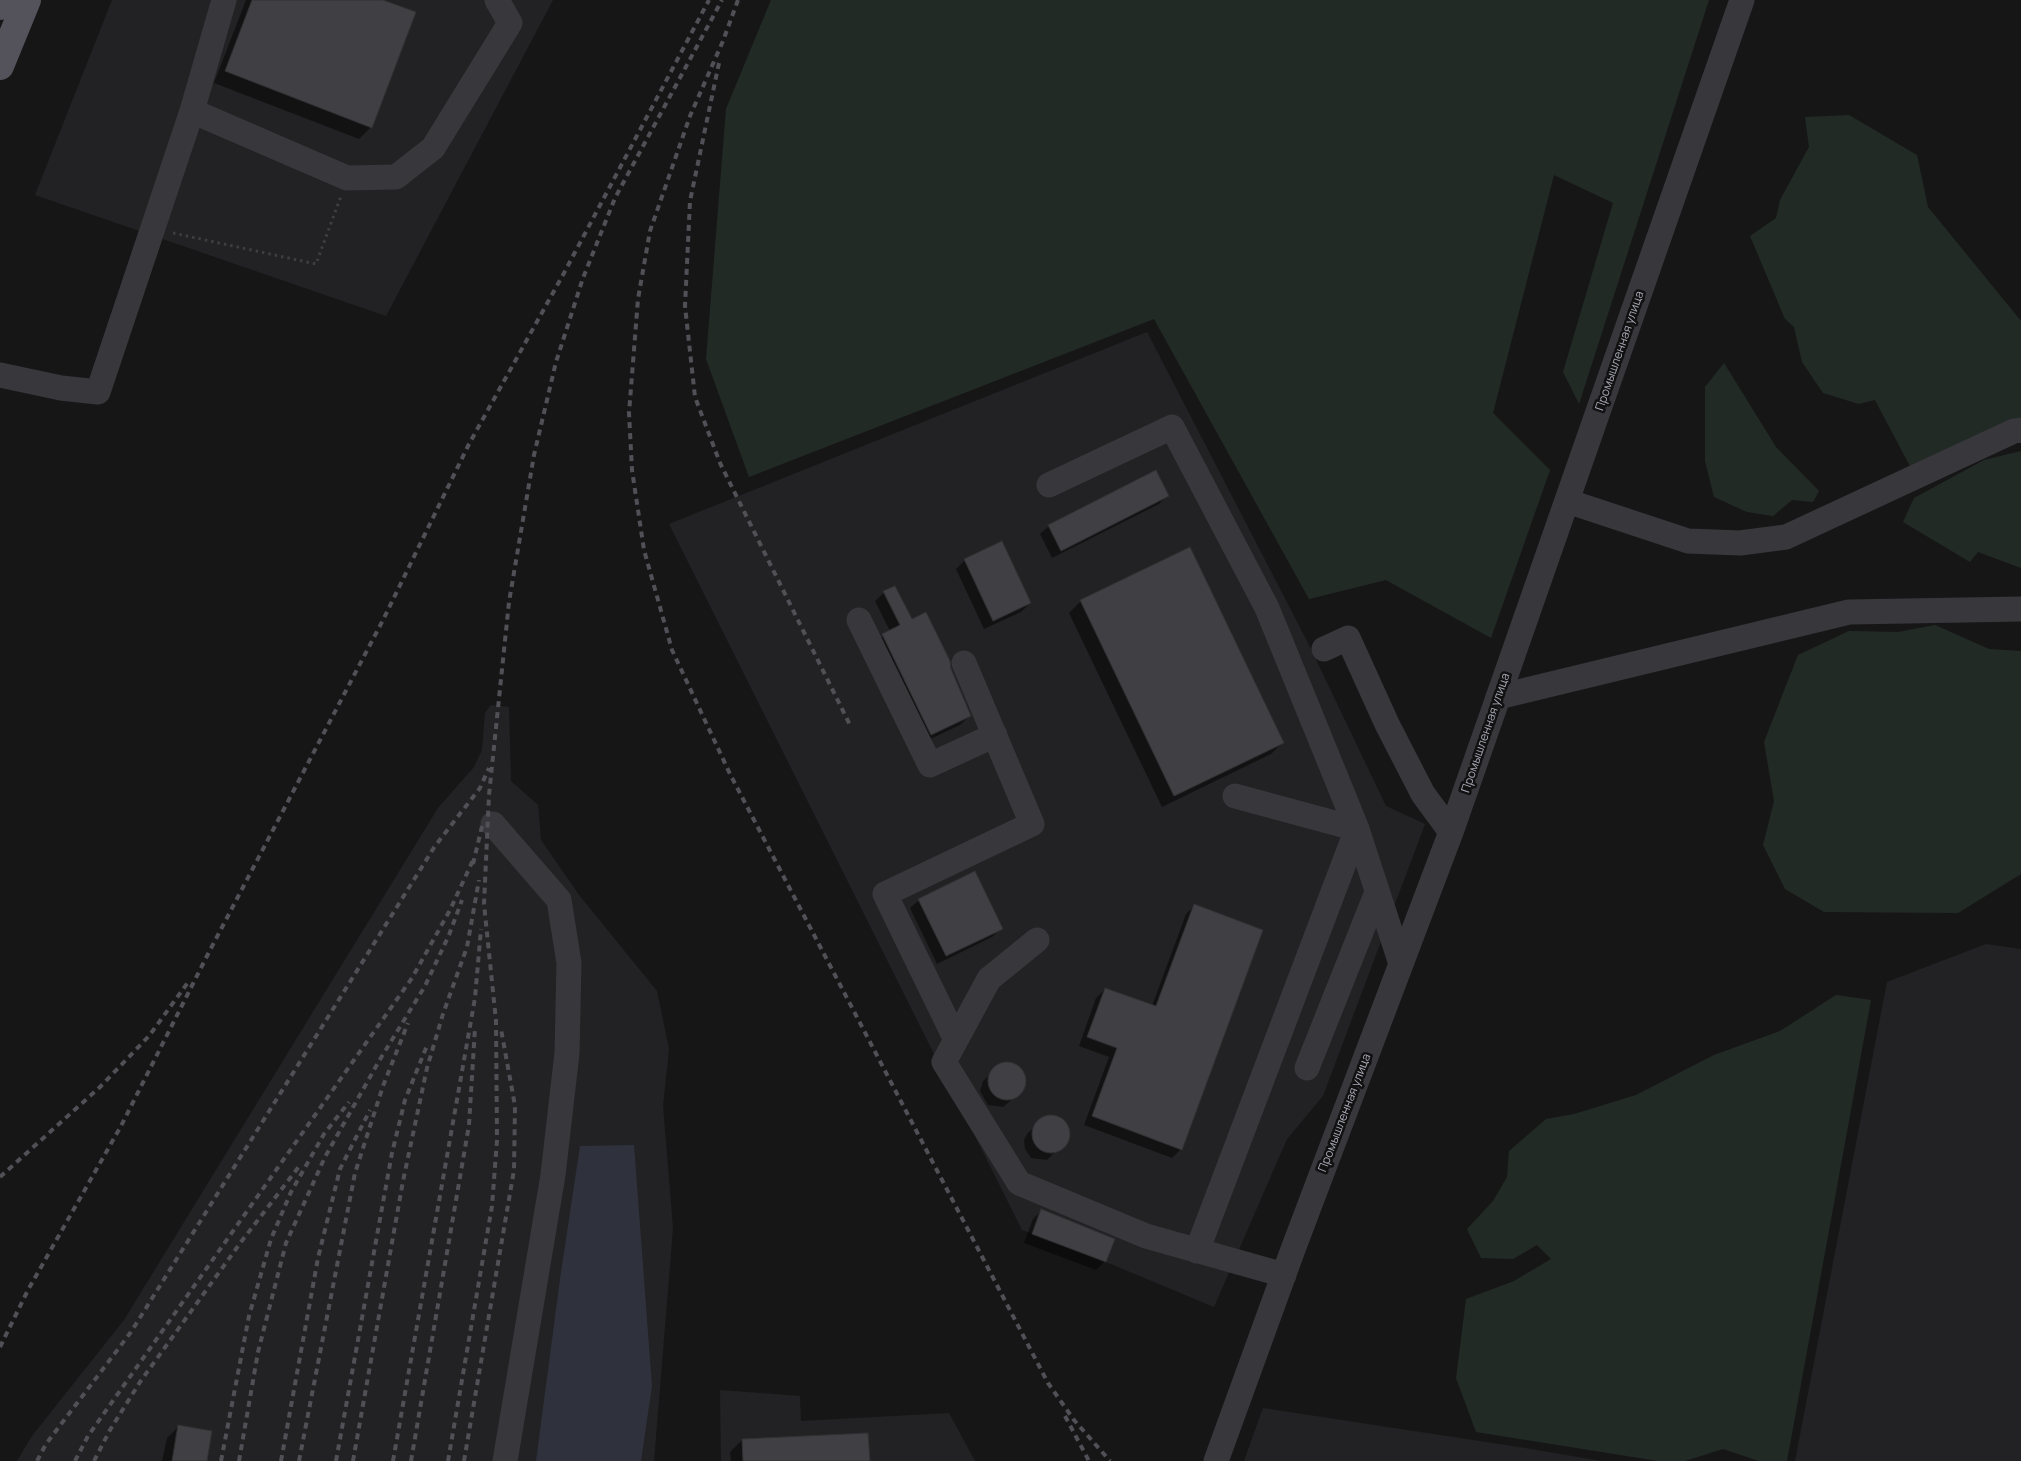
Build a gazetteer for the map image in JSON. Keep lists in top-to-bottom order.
{
  "streets": {
    "street": ["Промышленная улица"]
  }
}
